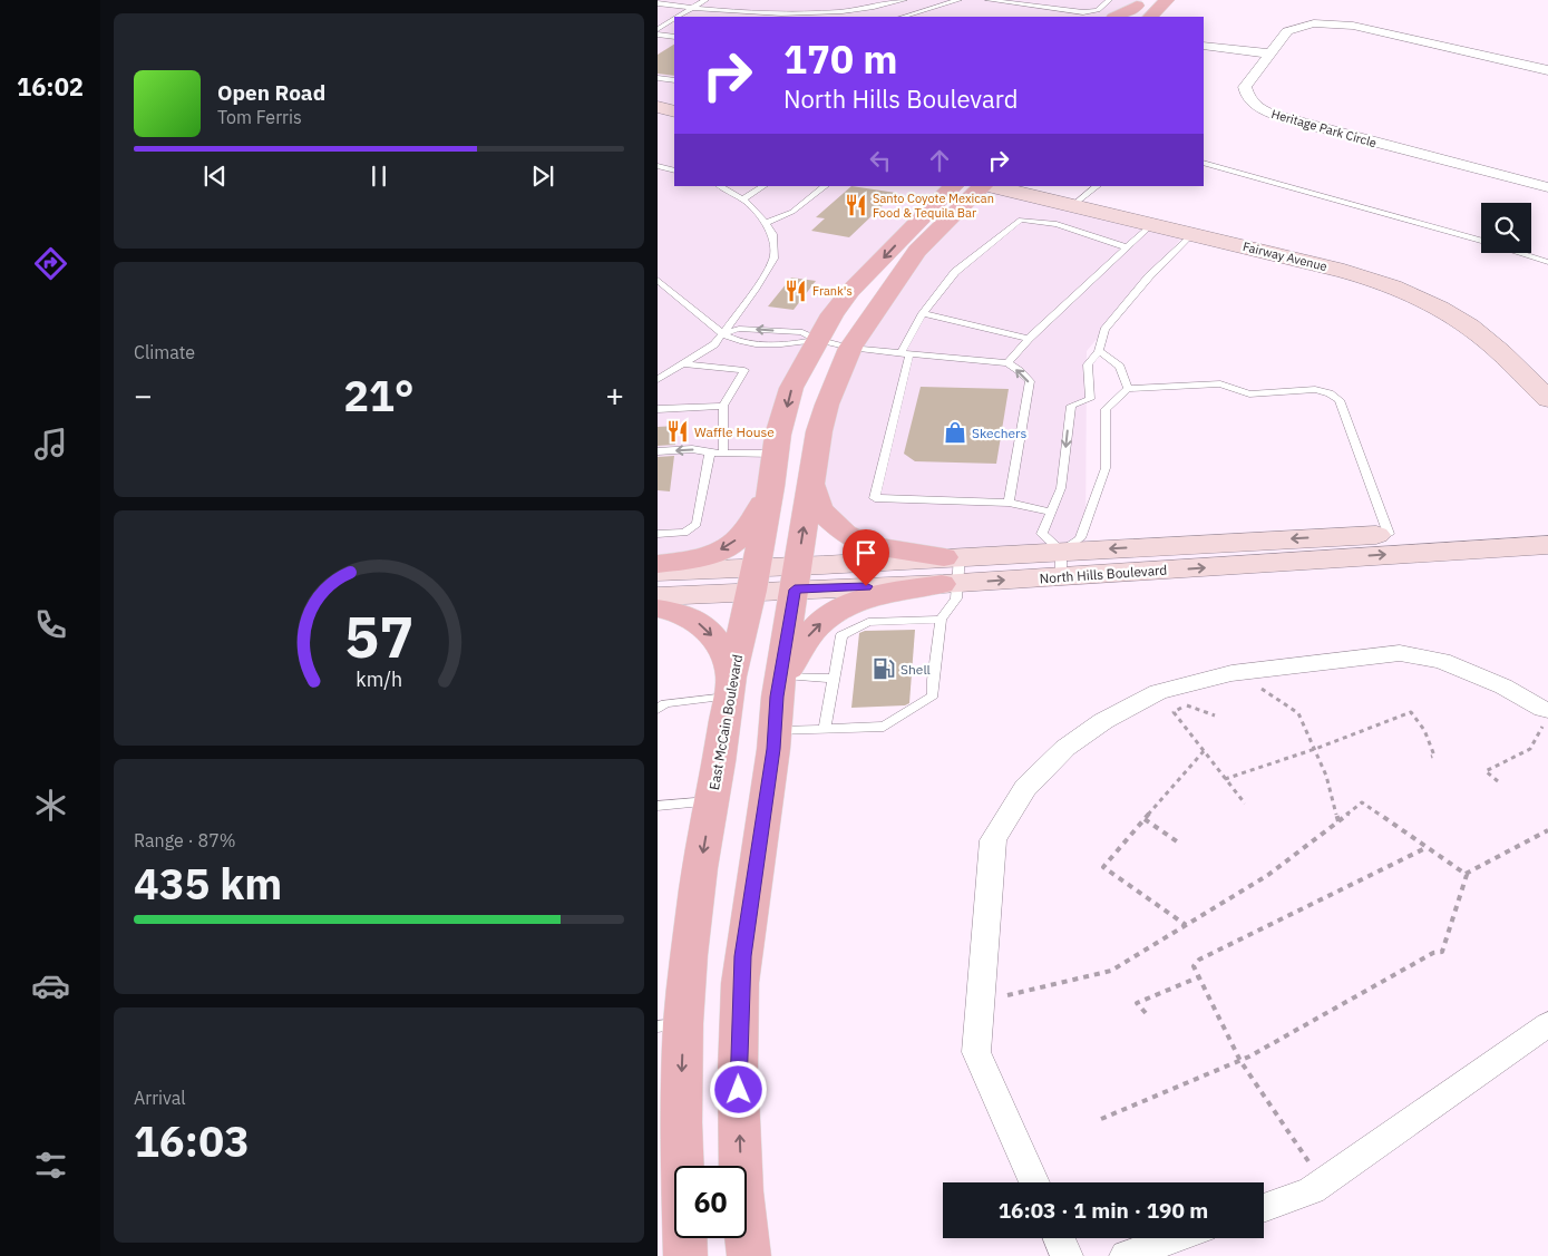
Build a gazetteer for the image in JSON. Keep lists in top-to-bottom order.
{
  "streets": {
    "main road": ["East McCain Boulevard"],
    "street": ["Heritage Park Circle", "Fairway Avenue", "North Hills Boulevard"]
  },
  "crossings": [
    ["North Hills Boulevard", "East McCain Boulevard"]
  ],
  "places": {
    "restaurant": ["Santo Coyote Mexican Food & Tequila Bar", "Frank's", "Waffle House"],
    "shop": ["Skechers"],
    "fuel station": ["Shell"]
  },
  "page": {
    "tabs": "16:02",
    "turn": ["170 m", "North Hills Boulevard"],
    "song": ["Open Road", "Tom Ferris"],
    "tile": [
      "Climate",
      ["Range · 87%", "435 km"],
      ["Arrival", "16:03"]
    ],
    "heat": ["−", "21°", "+"],
    "limit": "60",
    "trip": "16:03 · 1 min · 190 m",
    "gauge": ["57", "km/h"]
  }
}
